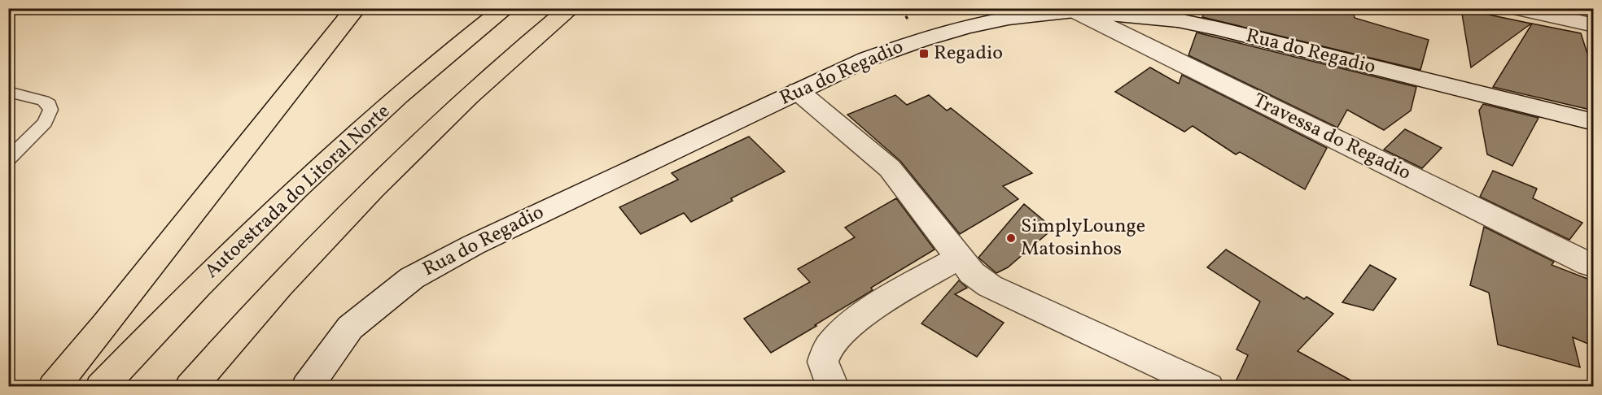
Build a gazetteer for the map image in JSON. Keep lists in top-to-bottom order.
{
  "streets": {
    "highway": ["Autoestrada do Litoral Norte"],
    "street": ["Rua do Regadio", "Travessa do Regadio"]
  },
  "crossings": [
    ["Rua do Regadio", "Travessa do Regadio"]
  ],
  "places": {
    "transit": ["Regadio"],
    "other": ["SimplyLounge Matosinhos"]
  }
}
